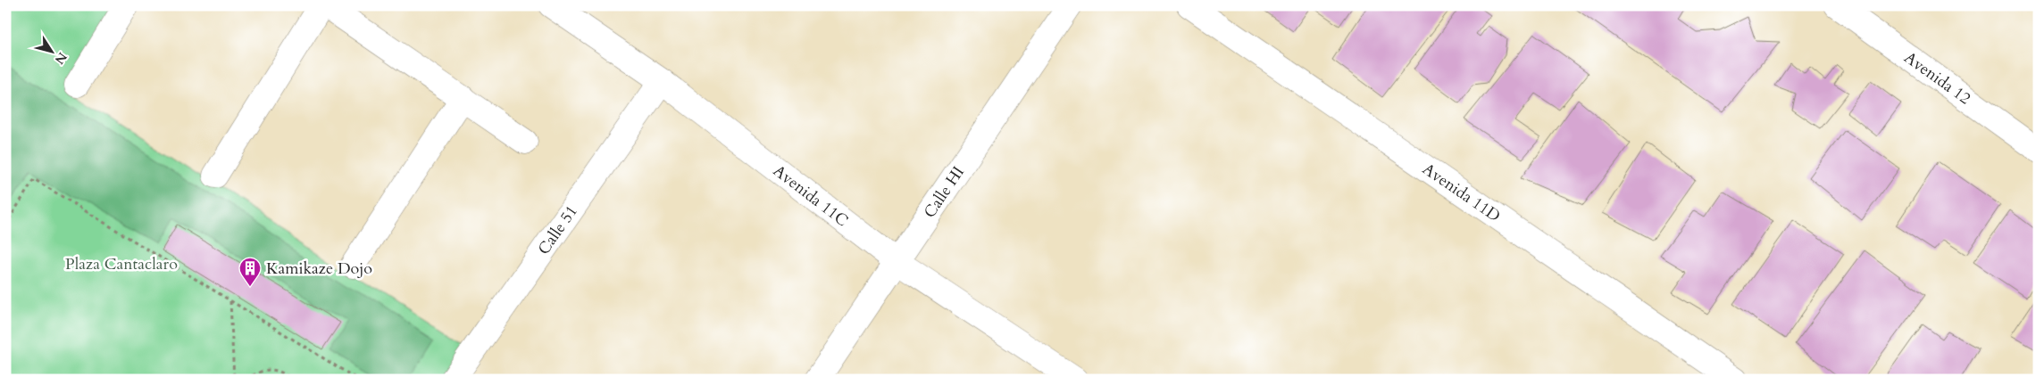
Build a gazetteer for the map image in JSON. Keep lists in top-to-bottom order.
{
  "streets": {
    "street": [
      "Avenida 12",
      "Calle HI",
      "Avenida 11D",
      "Avenida 11C",
      "Calle 51"
    ]
  },
  "crossings": [
    ["Calle HI", "Avenida 11C"],
    ["Avenida 11C", "Calle 51"]
  ],
  "parks": ["Plaza Cantaclaro"],
  "places": {
    "building": ["Kamikaze Dojo"]
  },
  "north": "bottom right"
}
